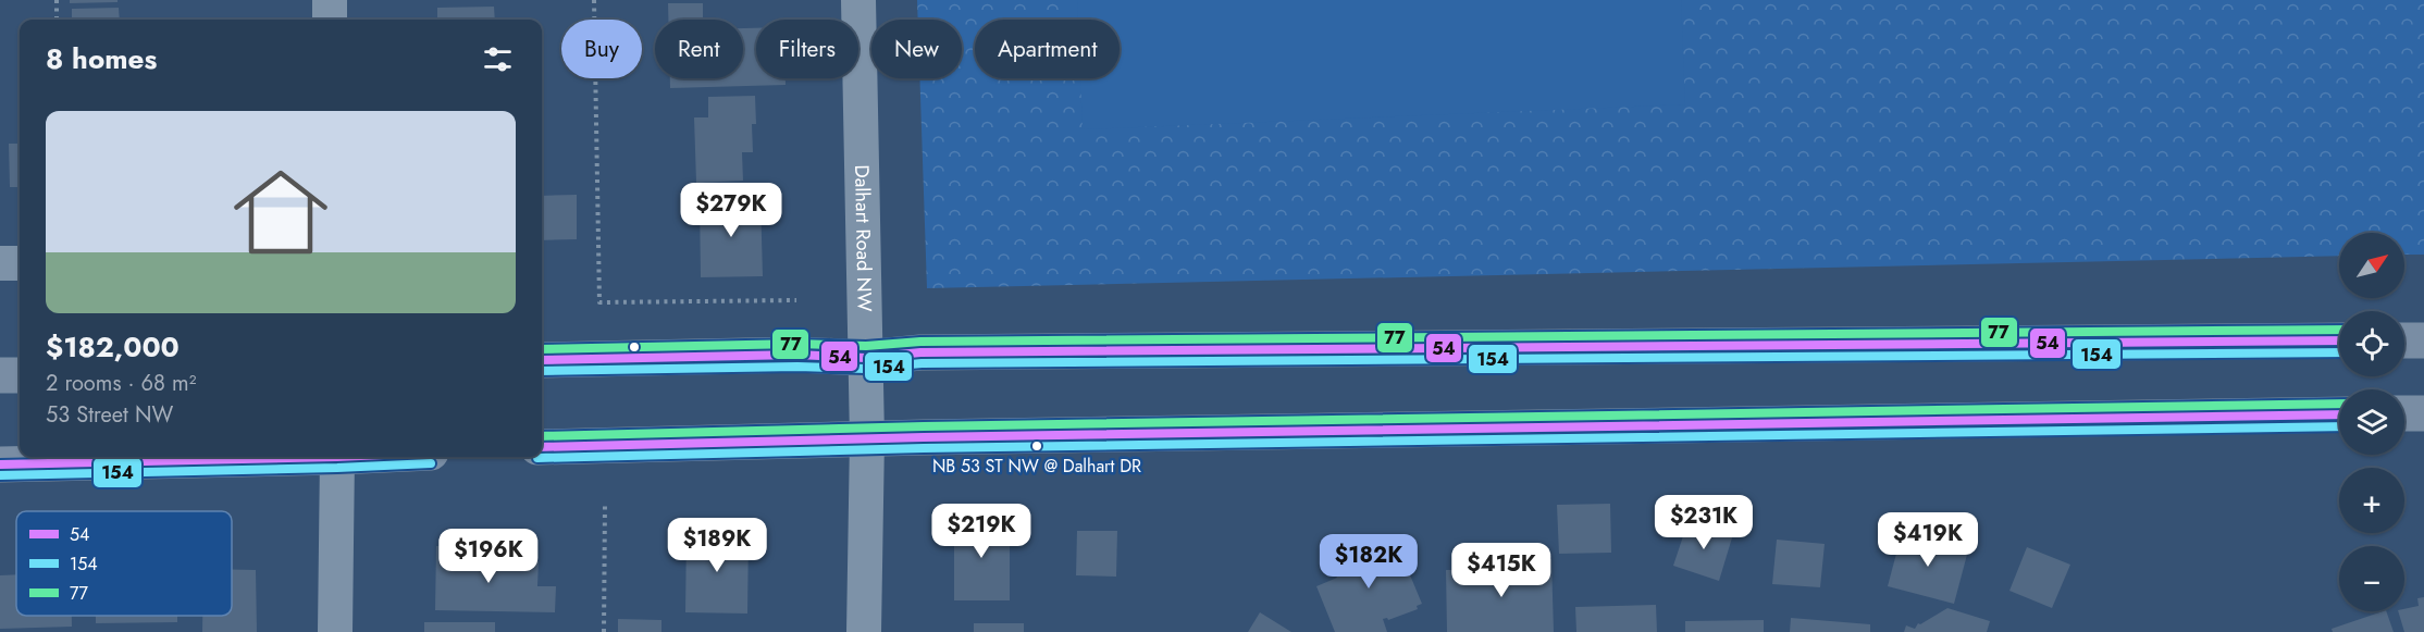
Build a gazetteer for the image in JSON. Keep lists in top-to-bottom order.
{
  "streets": {
    "street": ["Dalhart Road NW"]
  },
  "places": ["NB 53 ST NW @ Dalhart DR"],
  "lines": ["transit line 77", "transit line 54", "transit line 154"],
  "legend": ["54", "154", "77"],
  "north": "top right",
  "page": {
    "chip": [
      "Buy",
      "Rent",
      "Filters",
      "New",
      "Apartment"
    ],
    "heading": "8 homes",
    "list": [
      {
        "name": "$182,000",
        "note": "2 rooms · 68 m² · 53 Street NW"
      }
    ],
    "price": [
      "$279K",
      "$231K",
      "$219K",
      "$419K",
      "$189K",
      "$196K",
      "$182K",
      "$415K"
    ],
    "map_buttons": ["+", "−"]
  }
}
